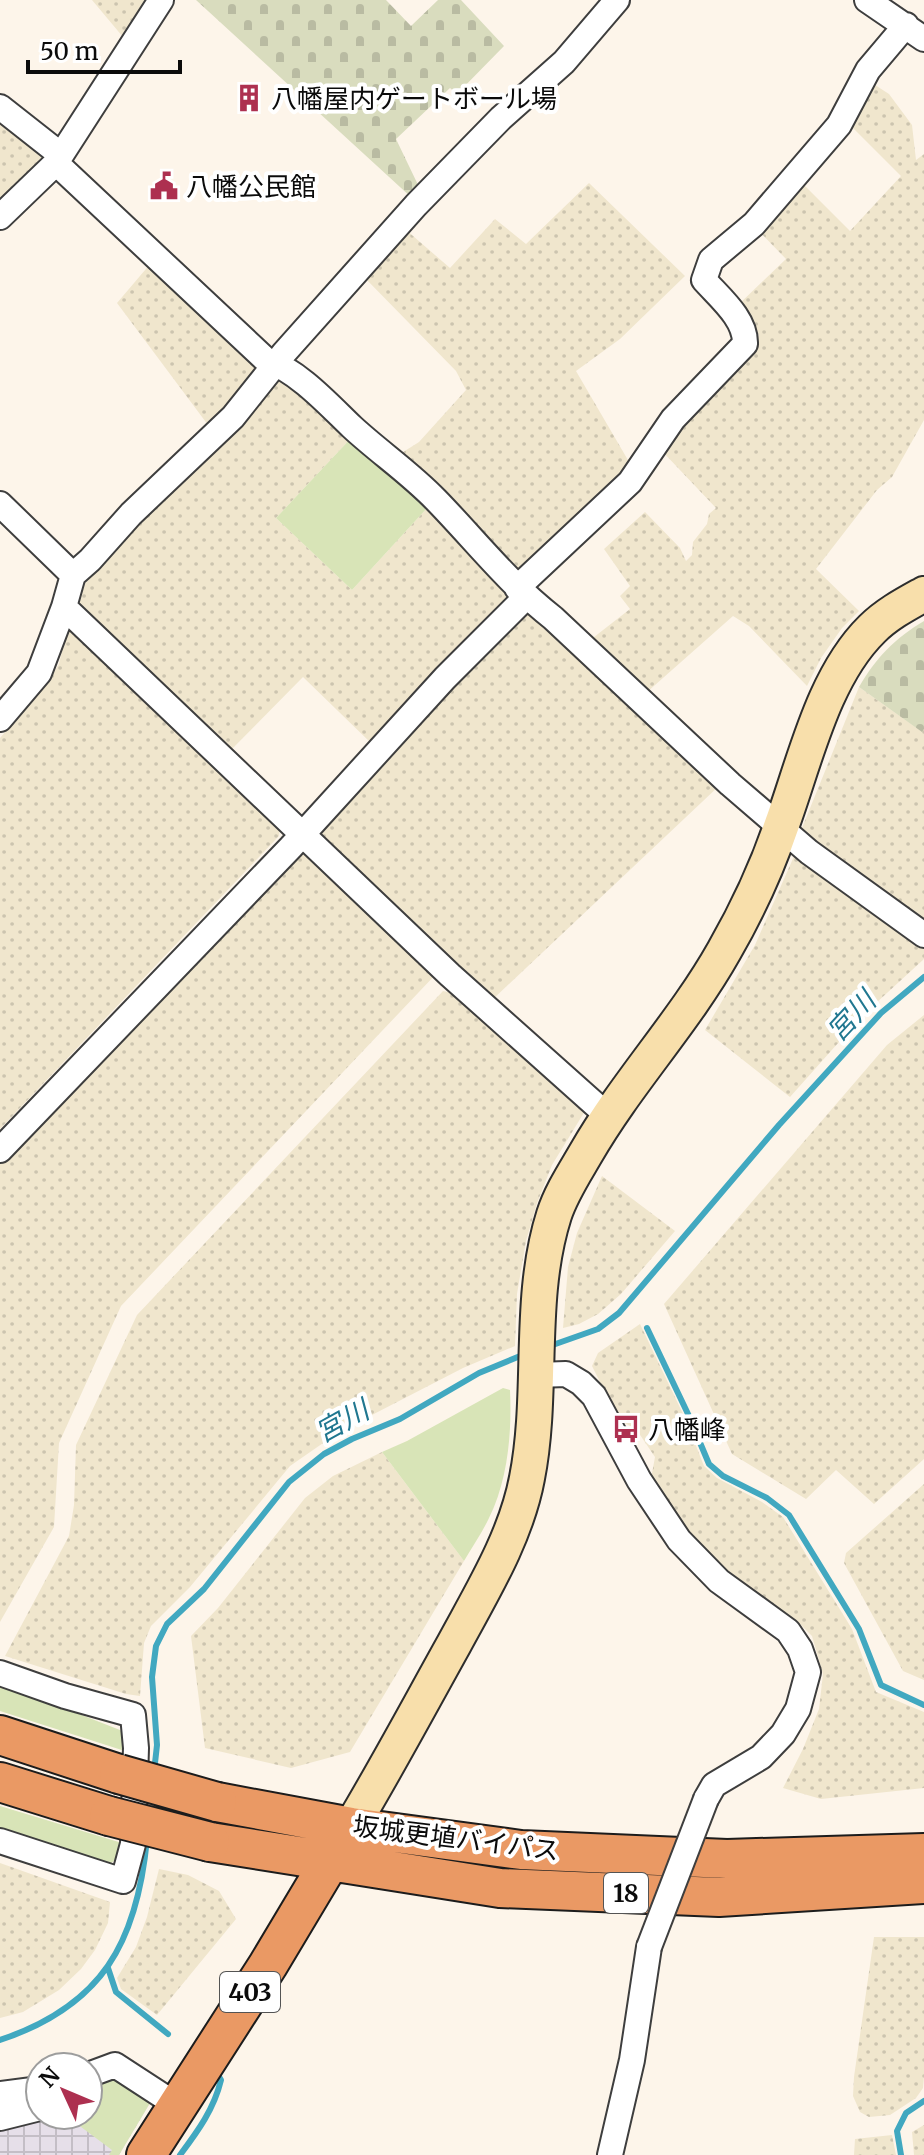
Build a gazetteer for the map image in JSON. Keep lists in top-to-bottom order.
{
  "streets": {
    "highway": ["坂城更埴バイパス", "18", "403"]
  },
  "crossings": [
    ["坂城更埴バイパス", "403"]
  ],
  "water": ["宮川"],
  "places": {
    "building": ["八幡屋内ゲートボール場"],
    "public building": ["八幡公民館"],
    "bus stop": ["八幡峰"]
  },
  "scale_bar": "50 m",
  "north": "top left"
}
